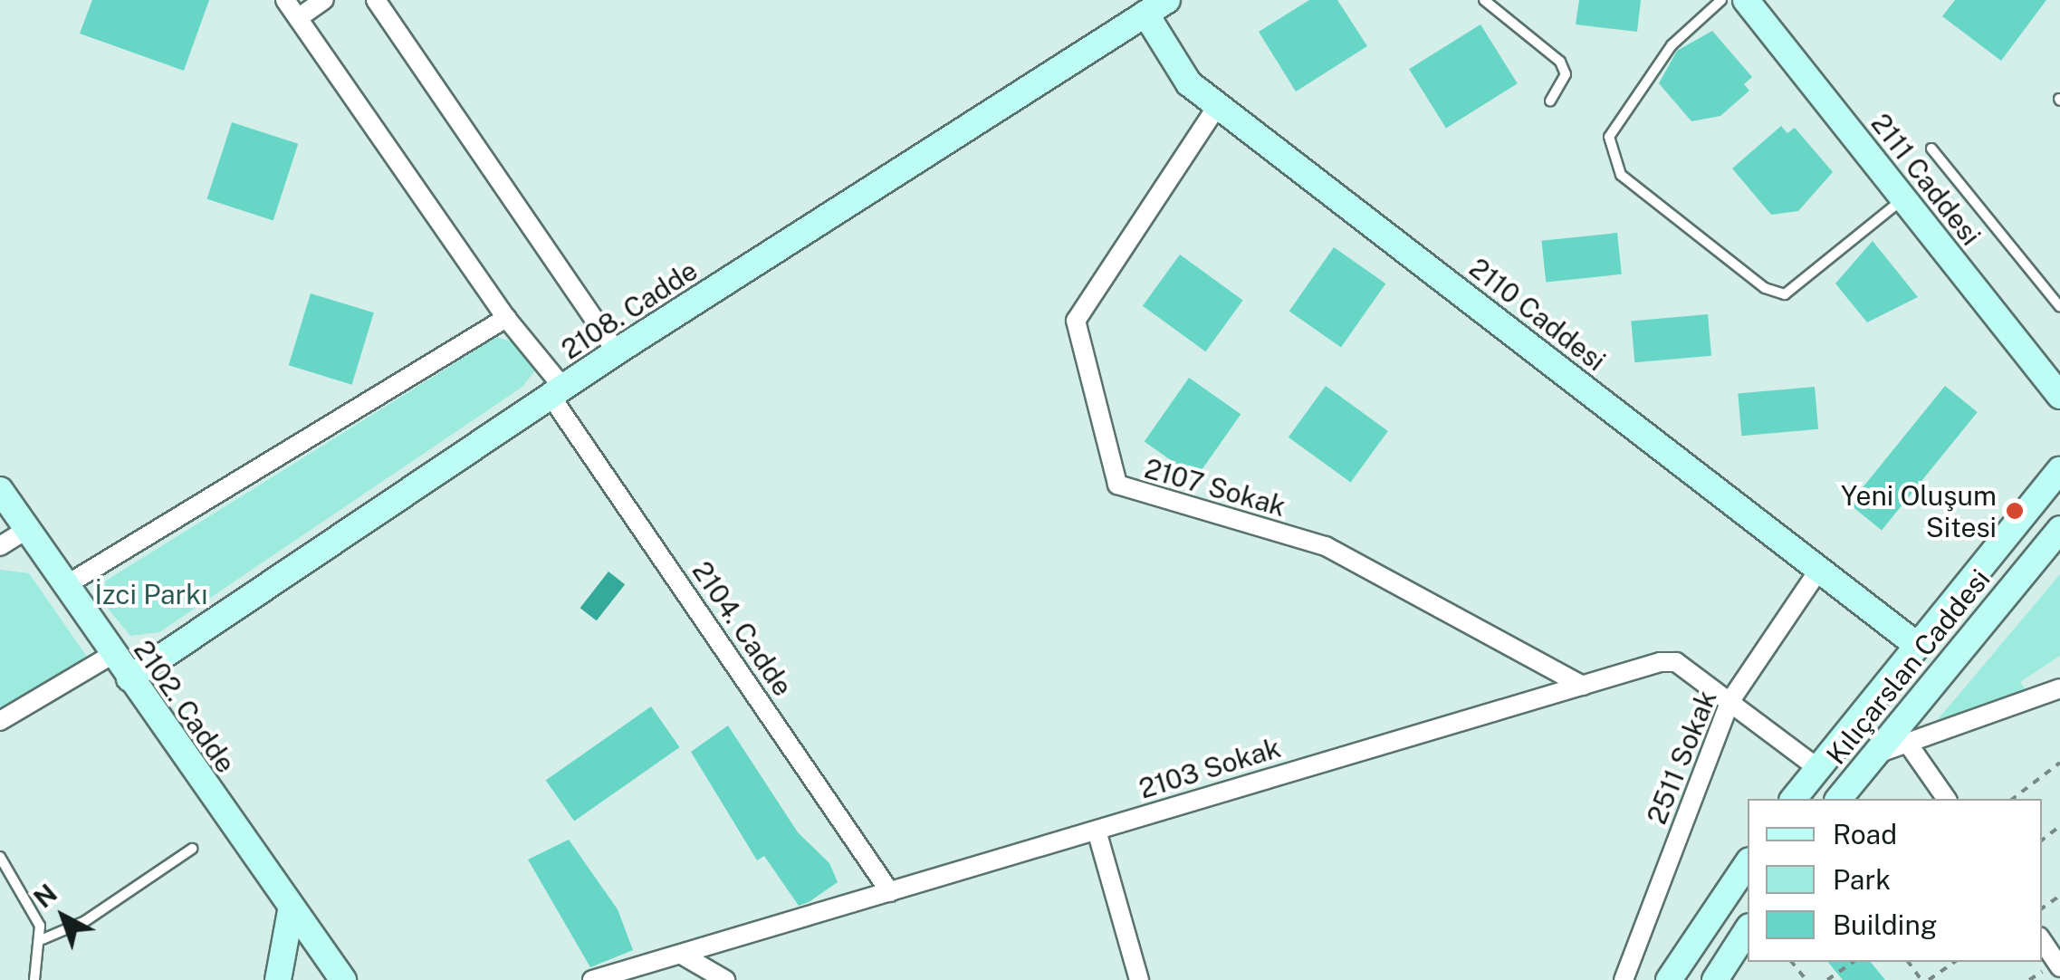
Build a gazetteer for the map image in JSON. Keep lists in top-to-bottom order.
{
  "streets": {
    "street": [
      "2111 Caddesi",
      "2108. Cadde",
      "2110 Caddesi",
      "2107 Sokak",
      "2104. Cadde",
      "Kılıçarslan Caddesi",
      "2102. Cadde",
      "2511 Sokak",
      "2103 Sokak"
    ]
  },
  "crossings": [
    ["2108. Cadde", "2110 Caddesi"],
    ["2108. Cadde", "2104. Cadde"],
    ["2108. Cadde", "2102. Cadde"],
    ["2110 Caddesi", "2107 Sokak"],
    ["2110 Caddesi", "Kılıçarslan Caddesi"],
    ["2110 Caddesi", "2511 Sokak"],
    ["2107 Sokak", "2103 Sokak"],
    ["2104. Cadde", "2103 Sokak"],
    ["Kılıçarslan Caddesi", "2103 Sokak"],
    ["2511 Sokak", "2103 Sokak"]
  ],
  "parks": ["İzci Parkı"],
  "places": ["Yeni Oluşum Sitesi"],
  "legend": ["Road", "Park", "Building"],
  "north": "top left"
}
